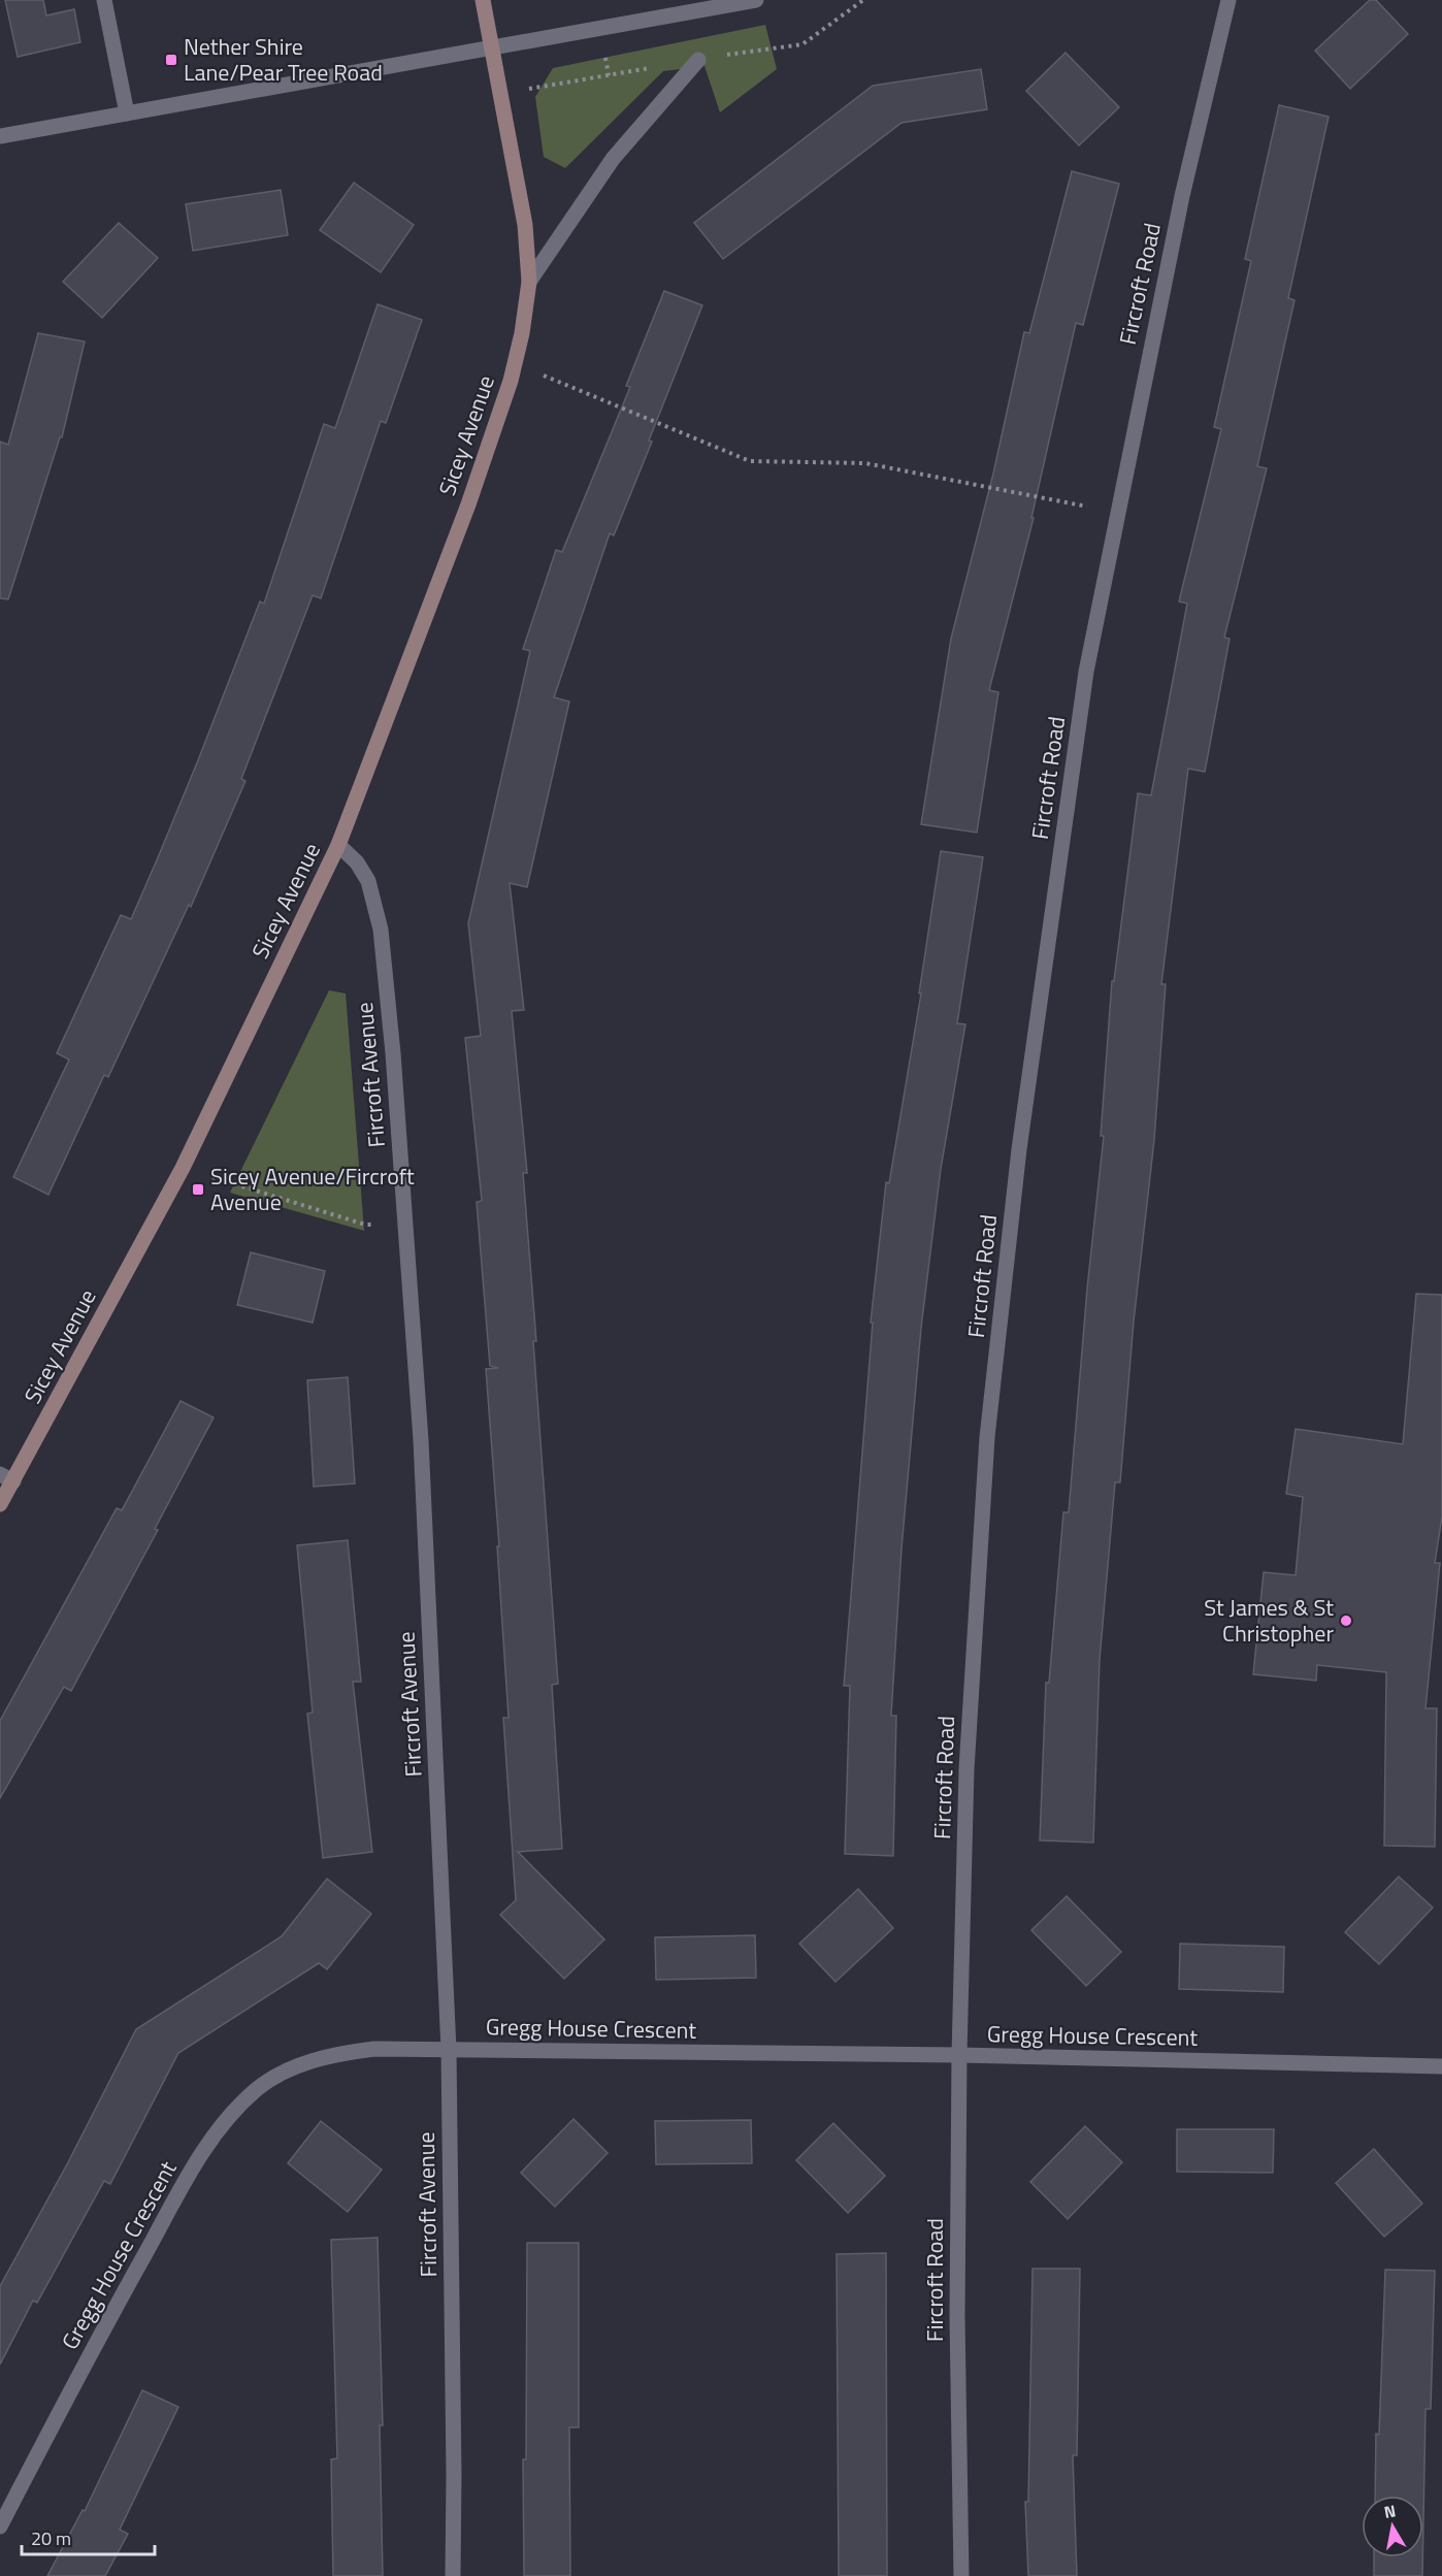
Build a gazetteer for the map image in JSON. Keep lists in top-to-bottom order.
{
  "streets": {
    "street": [
      "Fircroft Road",
      "Sicey Avenue",
      "Fircroft Avenue",
      "Gregg House Crescent"
    ]
  },
  "crossings": [
    ["Fircroft Road", "Gregg House Crescent"],
    ["Sicey Avenue", "Fircroft Avenue"],
    ["Fircroft Avenue", "Gregg House Crescent"]
  ],
  "places": {
    "transit": ["Nether Shire Lane/Pear Tree Road", "Sicey Avenue/Fircroft Avenue"],
    "other": ["St James & St Christopher"]
  },
  "scale_bar": "20 m",
  "north": "top"
}
